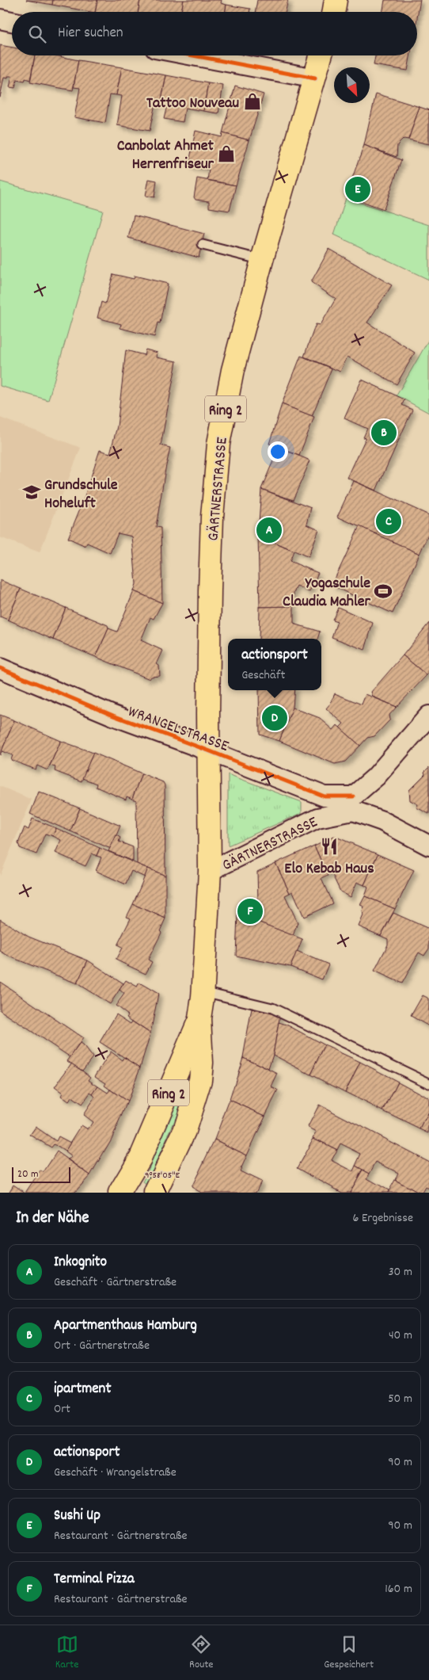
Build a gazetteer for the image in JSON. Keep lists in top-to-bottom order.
{
  "streets": {
    "main road": ["Ring 2", "GÄRTNERSTRASSE"],
    "street": ["WRANGELSTRASSE"]
  },
  "crossings": [
    ["GÄRTNERSTRASSE", "WRANGELSTRASSE"]
  ],
  "places": {
    "shop": ["Tattoo Nouveau", "Canbolat Ahmet Herrenfriseur"],
    "school or university": ["Grundschule Hoheluft"],
    "sports": ["Yogaschule Claudia Mahler"],
    "restaurant": ["Elo Kebab Haus"]
  },
  "scale_bar": "20 m",
  "north": "bottom right",
  "page": {
    "search": "Hier suchen",
    "pins": [
      "E",
      "B",
      "C",
      "A",
      "D",
      "F"
    ],
    "popup": ["actionsport", "Geschäft"],
    "scale": "20 m",
    "heading": ["In der Nähe", "6 Ergebnisse"],
    "list": [
      {
        "mark": "A",
        "name": "Inkognito",
        "note": "Geschäft · Gärtnerstraße",
        "value": "30 m"
      },
      {
        "mark": "B",
        "name": "Apartmenthaus Hamburg",
        "note": "Ort · Gärtnerstraße",
        "value": "40 m"
      },
      {
        "mark": "C",
        "name": "ipartment",
        "note": "Ort",
        "value": "50 m"
      },
      {
        "mark": "D",
        "name": "actionsport",
        "note": "Geschäft · Wrangelstraße",
        "value": "90 m"
      },
      {
        "mark": "E",
        "name": "Sushi Up",
        "note": "Restaurant · Gärtnerstraße",
        "value": "90 m"
      },
      {
        "mark": "F",
        "name": "Terminal Pizza",
        "note": "Restaurant · Gärtnerstraße",
        "value": "160 m"
      }
    ],
    "nav": ["Karte", "Route", "Gespeichert"]
  },
  "coordinates": ["9°58'05\"E"]
}
